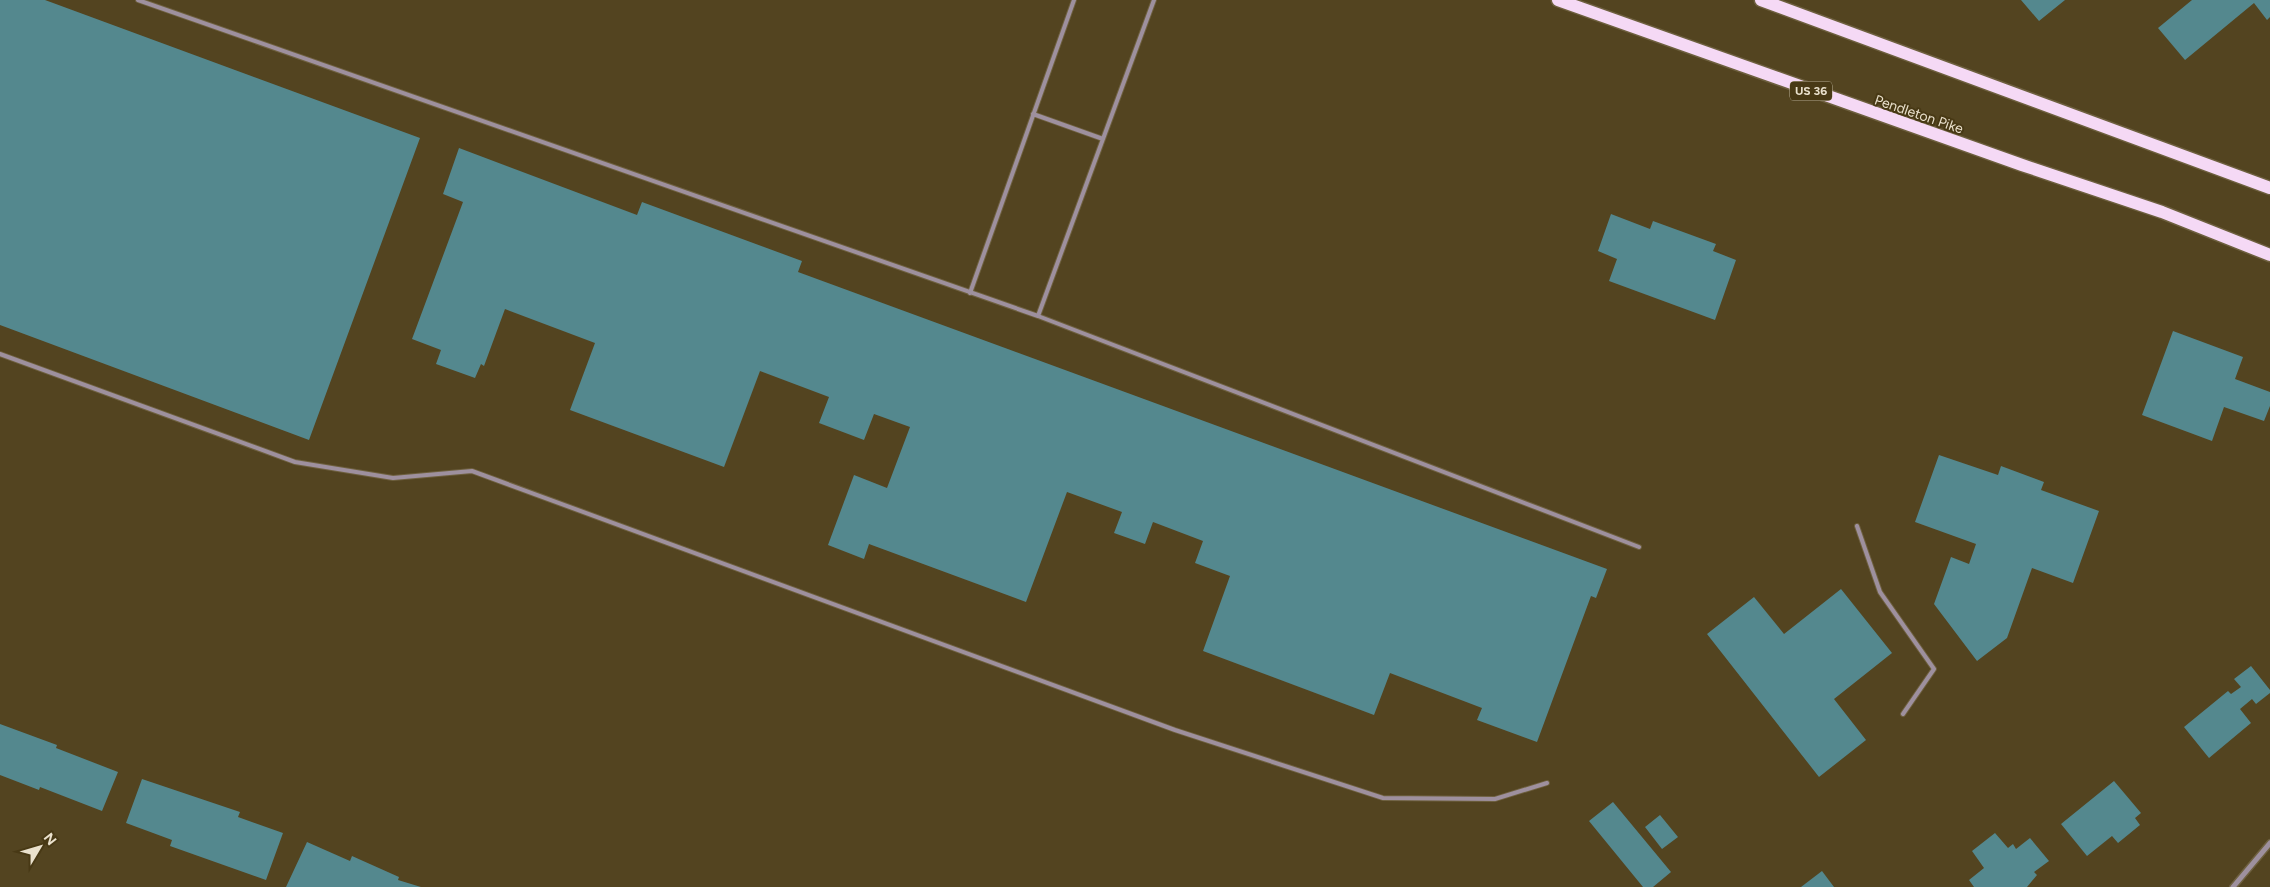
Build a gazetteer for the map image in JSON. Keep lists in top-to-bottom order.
{
  "streets": {
    "main road": ["US 36", "Pendleton Pike"]
  },
  "north": "top right"
}
